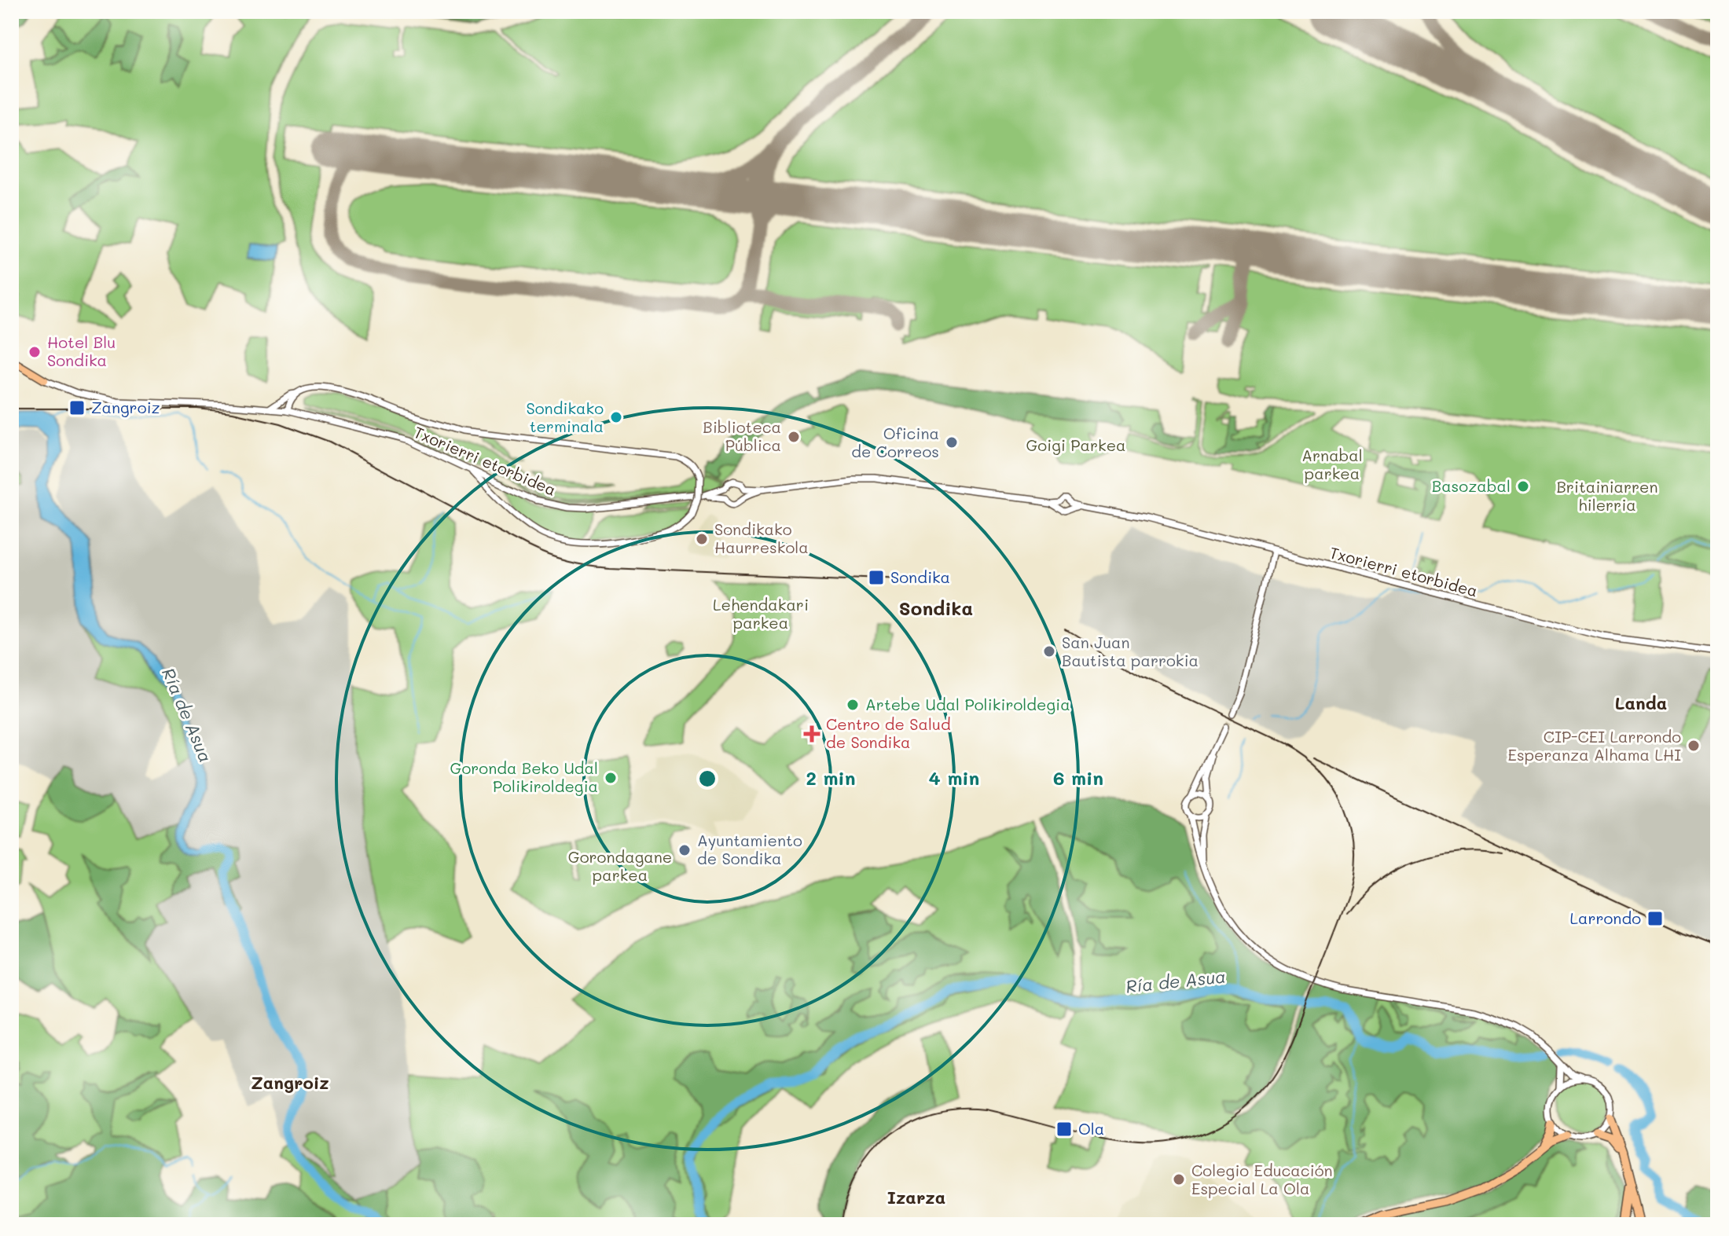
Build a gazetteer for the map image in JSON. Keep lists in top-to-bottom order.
{
  "streets": {
    "street": ["Txorierri etorbidea"]
  },
  "districts": [
    "Sondika",
    "Landa",
    "Zangroiz",
    "Izarza"
  ],
  "water": ["Ría de Asua"],
  "parks": [
    "Goigi Parkea",
    "Arnabal parkea",
    "Britainiarren hilerria",
    "Lehendakari parkea",
    "Gorondagane parkea"
  ],
  "places": {
    "other": [
      "Hotel Blu Sondika",
      "Sondikako terminala",
      "Biblioteca Pública",
      "Oficina de Correos",
      "Basozabal",
      "Sondikako Haurreskola",
      "San Juan Bautista parrokia",
      "Artebe Udal Polikiroldegia",
      "CIP-CEI Larrondo Esperanza Alhama LHI",
      "Goronda Beko Udal Polikiroldegia",
      "Ayuntamiento de Sondika",
      "Colegio Educación Especial La Ola"
    ],
    "transit": [
      "Zangroiz",
      "Sondika",
      "Larrondo",
      "Ola"
    ],
    "health": ["Centro de Salud de Sondika"]
  },
  "rings": ["2 min", "4 min", "6 min"]
}
